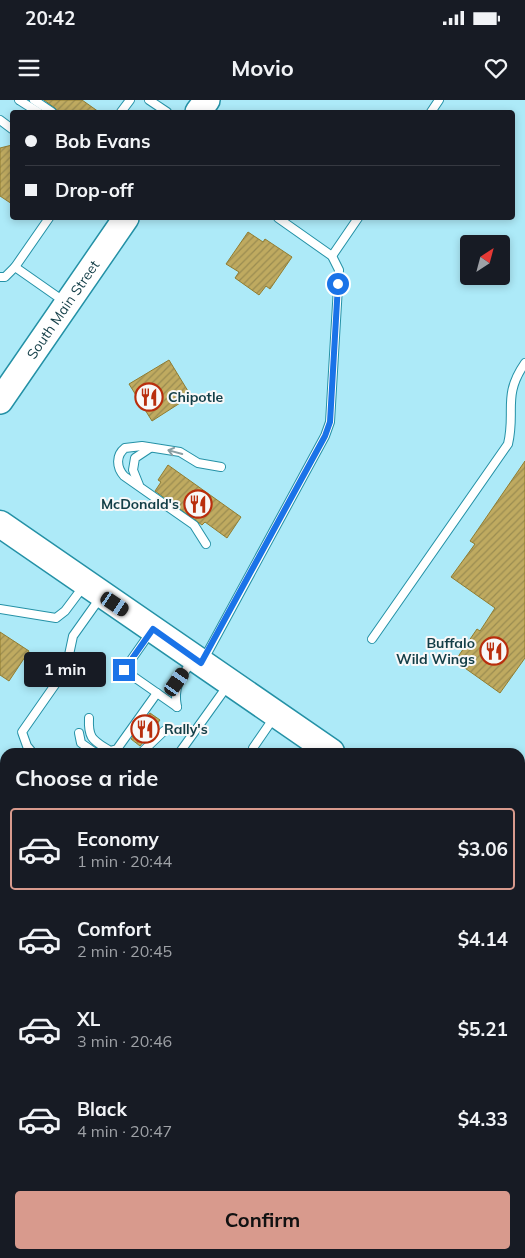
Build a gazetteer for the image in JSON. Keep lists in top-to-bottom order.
{
  "streets": {
    "main road": ["South Main Street"]
  },
  "places": {
    "restaurant": [
      "Chipotle",
      "McDonald's",
      "Buffalo Wild Wings",
      "Rally's"
    ]
  },
  "north": "top right",
  "page": {
    "status": "20:42",
    "header": "Movio",
    "banner": ["Bob Evans", "Drop-off"],
    "bubble": "1 min",
    "heading": "Choose a ride",
    "list": [
      {
        "name": "Economy",
        "note": "1 min · 20:44",
        "value": "$3.06"
      },
      {
        "name": "Comfort",
        "note": "2 min · 20:45",
        "value": "$4.14"
      },
      {
        "name": "XL",
        "note": "3 min · 20:46",
        "value": "$5.21"
      },
      {
        "name": "Black",
        "note": "4 min · 20:47",
        "value": "$4.33"
      }
    ],
    "buttons": "Confirm"
  }
}
